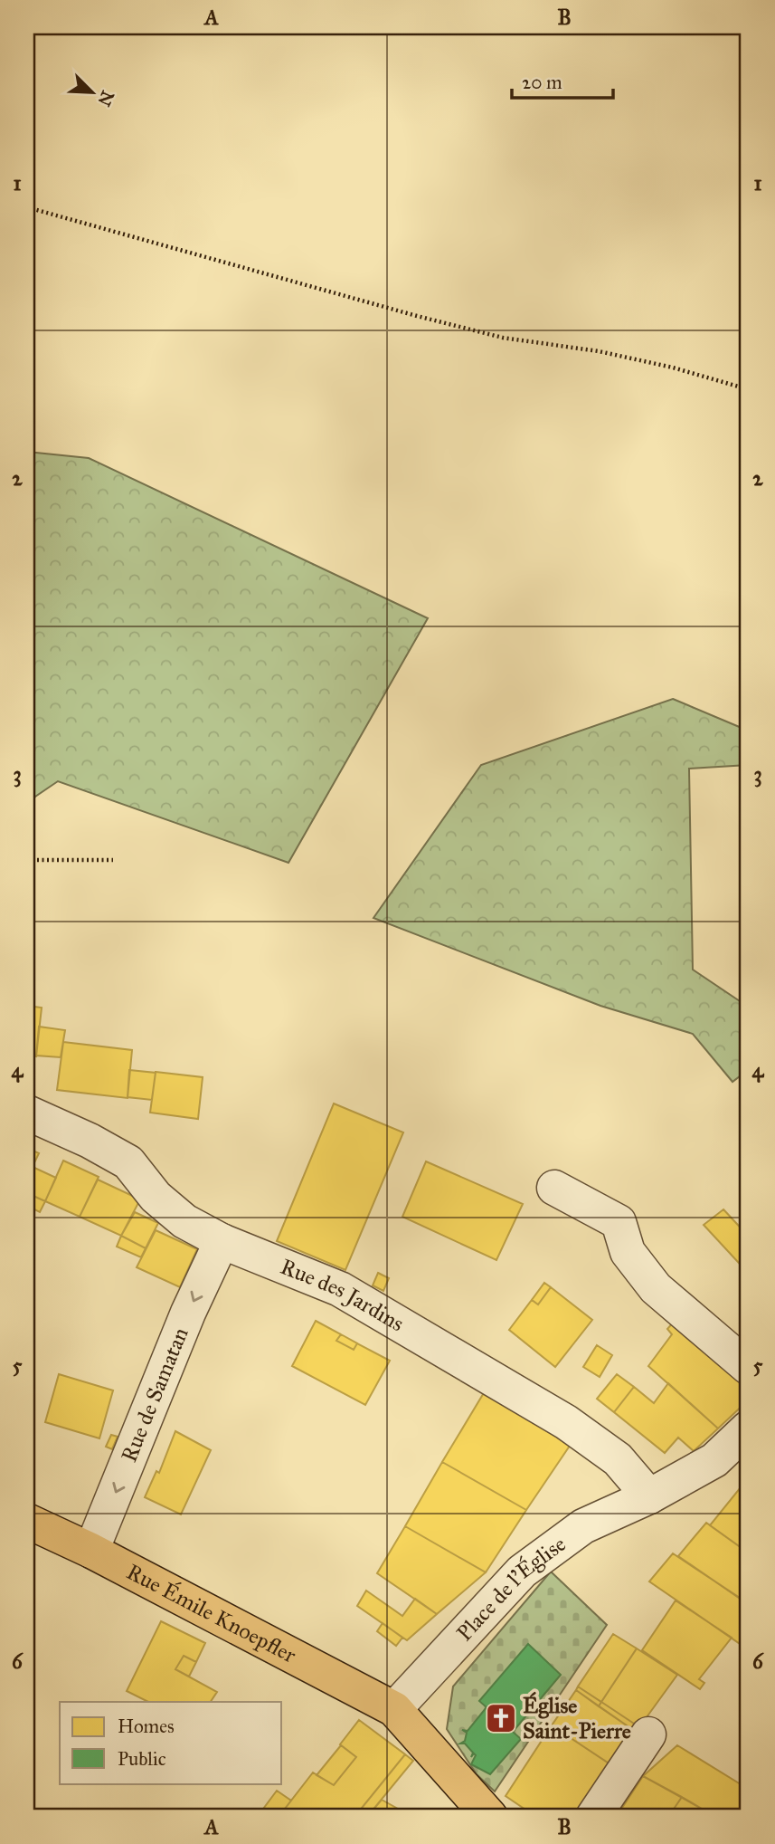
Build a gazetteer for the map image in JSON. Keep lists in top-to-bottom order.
{
  "streets": {
    "main road": ["Rue Émile Knoepfler"],
    "street": ["Rue des Jardins", "Rue de Samatan", "Place de l'Église"]
  },
  "crossings": [
    ["Rue des Jardins", "Rue de Samatan"],
    ["Rue des Jardins", "Place de l'Église"],
    ["Rue de Samatan", "Rue Émile Knoepfler"],
    ["Place de l'Église", "Rue Émile Knoepfler"]
  ],
  "one_way": ["Rue de Samatan"],
  "places": {
    "church": ["Église Saint-Pierre"]
  },
  "legend": ["Homes", "Public"],
  "scale_bar": "20 m",
  "north": "bottom right",
  "grid": {
    "columns": ["A", "B"],
    "rows": [
      "1",
      "2",
      "3",
      "4",
      "5",
      "6"
    ]
  }
}
